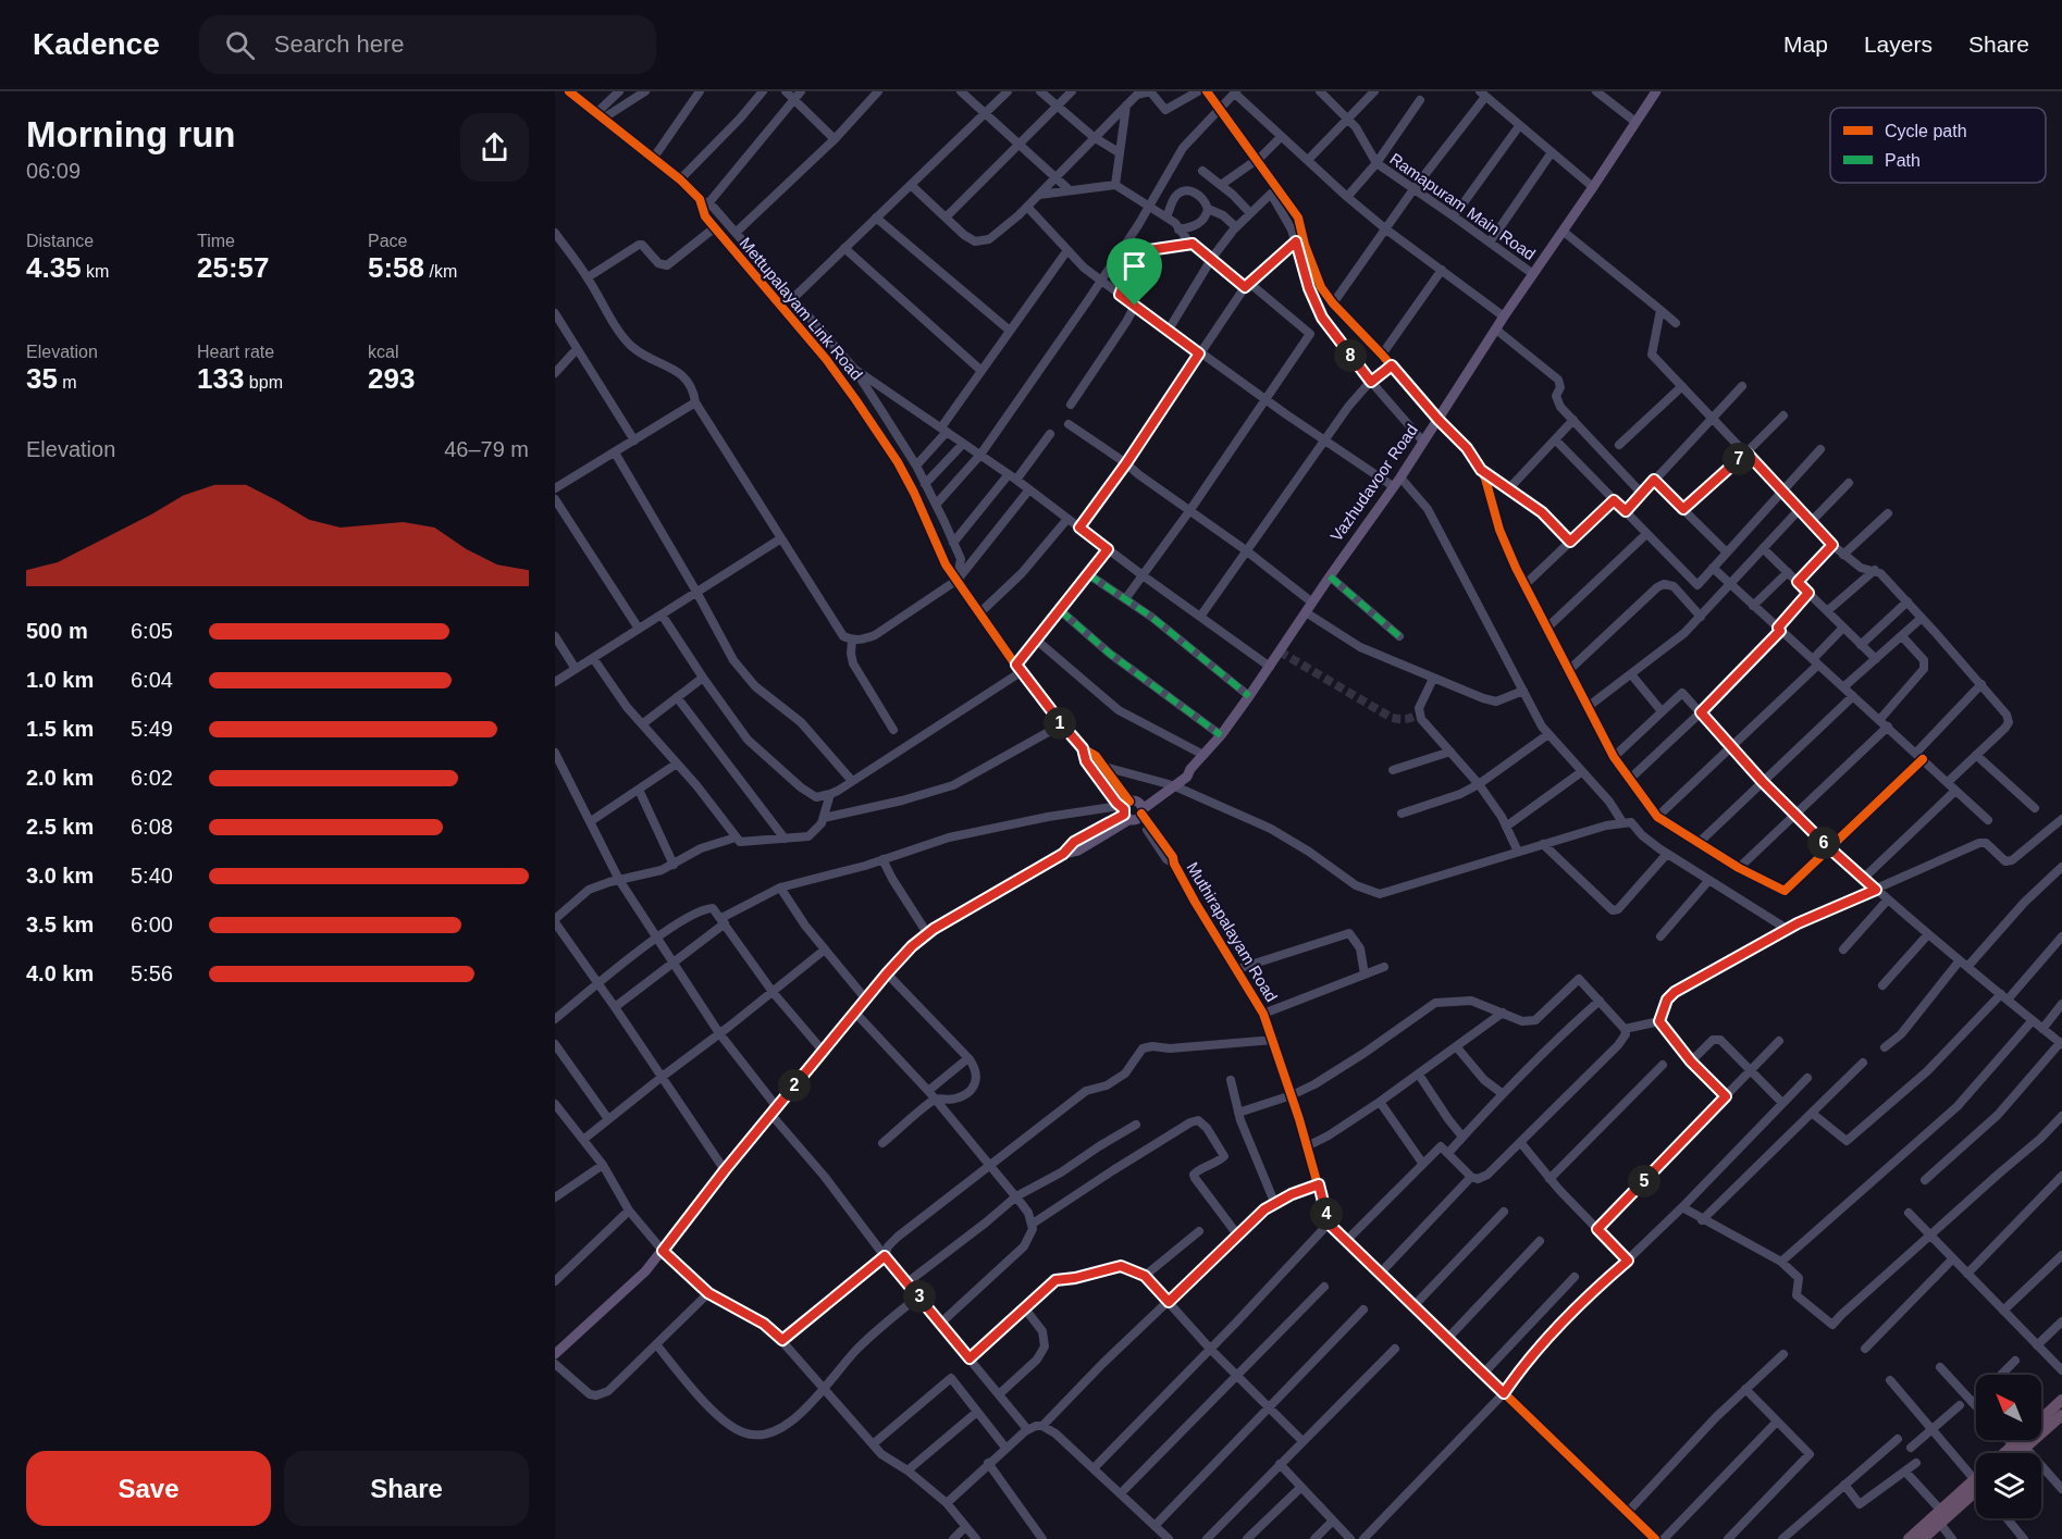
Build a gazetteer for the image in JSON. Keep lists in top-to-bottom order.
{
  "streets": {
    "main road": ["Vazhudavoor Road"],
    "street": ["Ramapuram Main Road", "Mettupalayam Link Road", "Muthirapalayam Road"]
  },
  "crossings": [
    ["Ramapuram Main Road", "Vazhudavoor Road"],
    ["Mettupalayam Link Road", "Vazhudavoor Road"],
    ["Mettupalayam Link Road", "Muthirapalayam Road"],
    ["Vazhudavoor Road", "Muthirapalayam Road"]
  ],
  "legend": ["Cycle path", "Path"],
  "north": "top left",
  "page": {
    "header": "Kadence",
    "search": "Search here",
    "nav": ["Map", "Layers", "Share"],
    "heading": ["Morning run", "06:09"],
    "stats": [
      ["Distance", "4.35 km"],
      ["Time", "25:57"],
      ["Pace", "5:58 /km"],
      ["Elevation", "35 m"],
      ["Heart rate", "133 bpm"],
      ["kcal", "293"]
    ],
    "pins": [
      "8",
      "7",
      "1",
      "6",
      "2",
      "5",
      "4",
      "3"
    ],
    "chart": ["Elevation", "46–79 m"],
    "list": [
      {
        "name": "500 m",
        "note": "6:05"
      },
      {
        "name": "1.0 km",
        "note": "6:04"
      },
      {
        "name": "1.5 km",
        "note": "5:49"
      },
      {
        "name": "2.0 km",
        "note": "6:02"
      },
      {
        "name": "2.5 km",
        "note": "6:08"
      },
      {
        "name": "3.0 km",
        "note": "5:40"
      },
      {
        "name": "3.5 km",
        "note": "6:00"
      },
      {
        "name": "4.0 km",
        "note": "5:56"
      }
    ],
    "buttons": ["Save", "Share"]
  }
}
